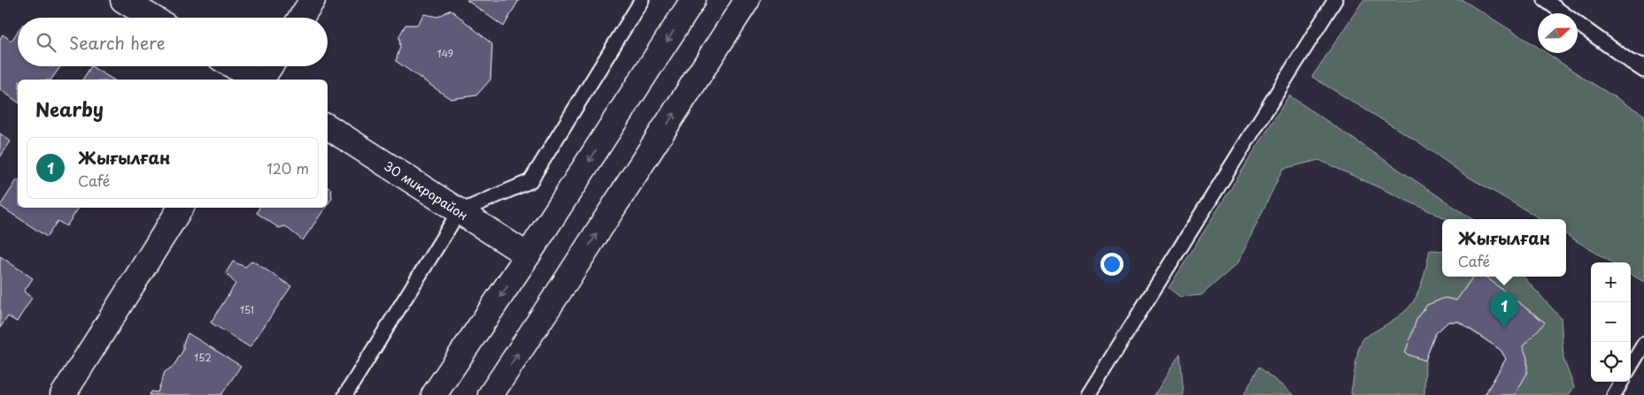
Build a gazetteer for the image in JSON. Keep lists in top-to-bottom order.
{
  "streets": {
    "main road": ["30 микрорайон"]
  },
  "house_numbers": ["149", "151", "152"],
  "north": "right",
  "page": {
    "search": "Search here",
    "heading": "Nearby",
    "list": [
      {
        "mark": "1",
        "name": "Жығылған",
        "note": "Café",
        "value": "120 m"
      }
    ],
    "popup": ["Жығылған", "Café"],
    "map_buttons": ["+", "−"],
    "pins": "1"
  }
}
